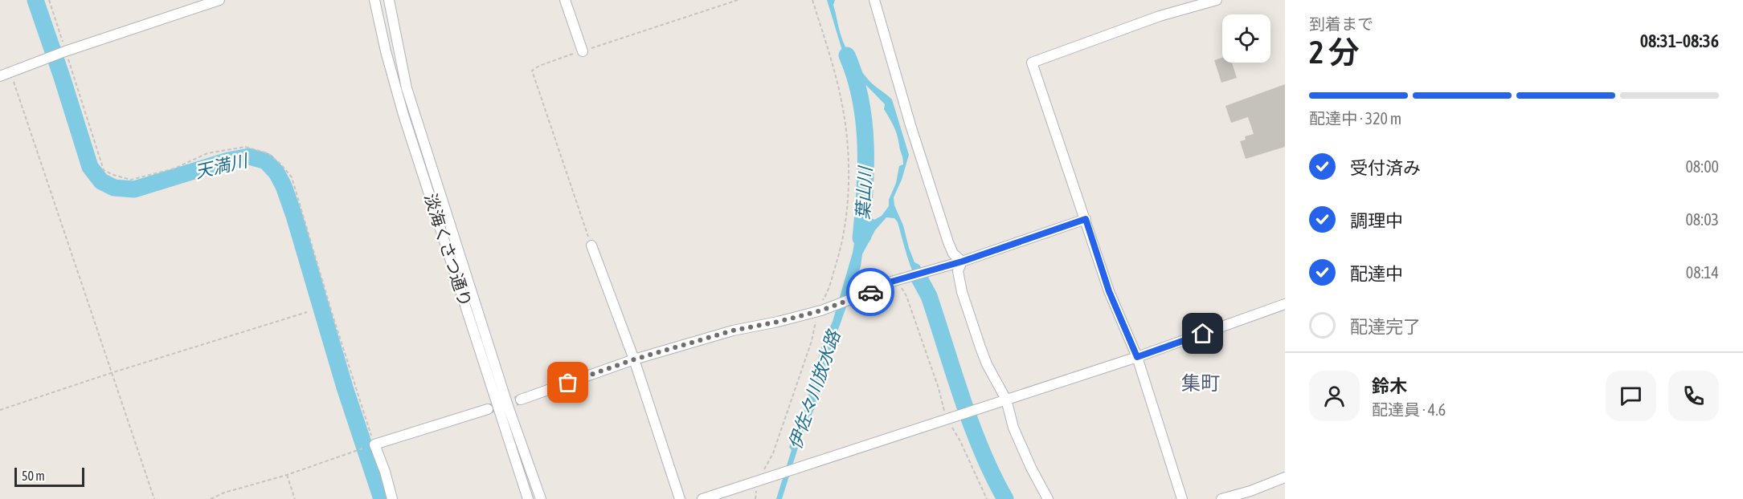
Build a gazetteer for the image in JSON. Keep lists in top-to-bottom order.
{
  "streets": {
    "street": ["淡海くさつ通り"]
  },
  "districts": ["集町"],
  "water": ["天満川", "葉山川", "伊佐々川放水路"],
  "scale_bar": "50 m",
  "page": {
    "heading": ["2 分", "到着まで", "08:31–08:36"],
    "panel": ["鈴木", "配達員 · 4.6"],
    "bar": "配達中 · 320 m",
    "list": [
      ["受付済み", "08:00"],
      ["調理中", "08:03"],
      ["配達中", "08:14"],
      "配達完了"
    ],
    "scale": "50 m"
  }
}
